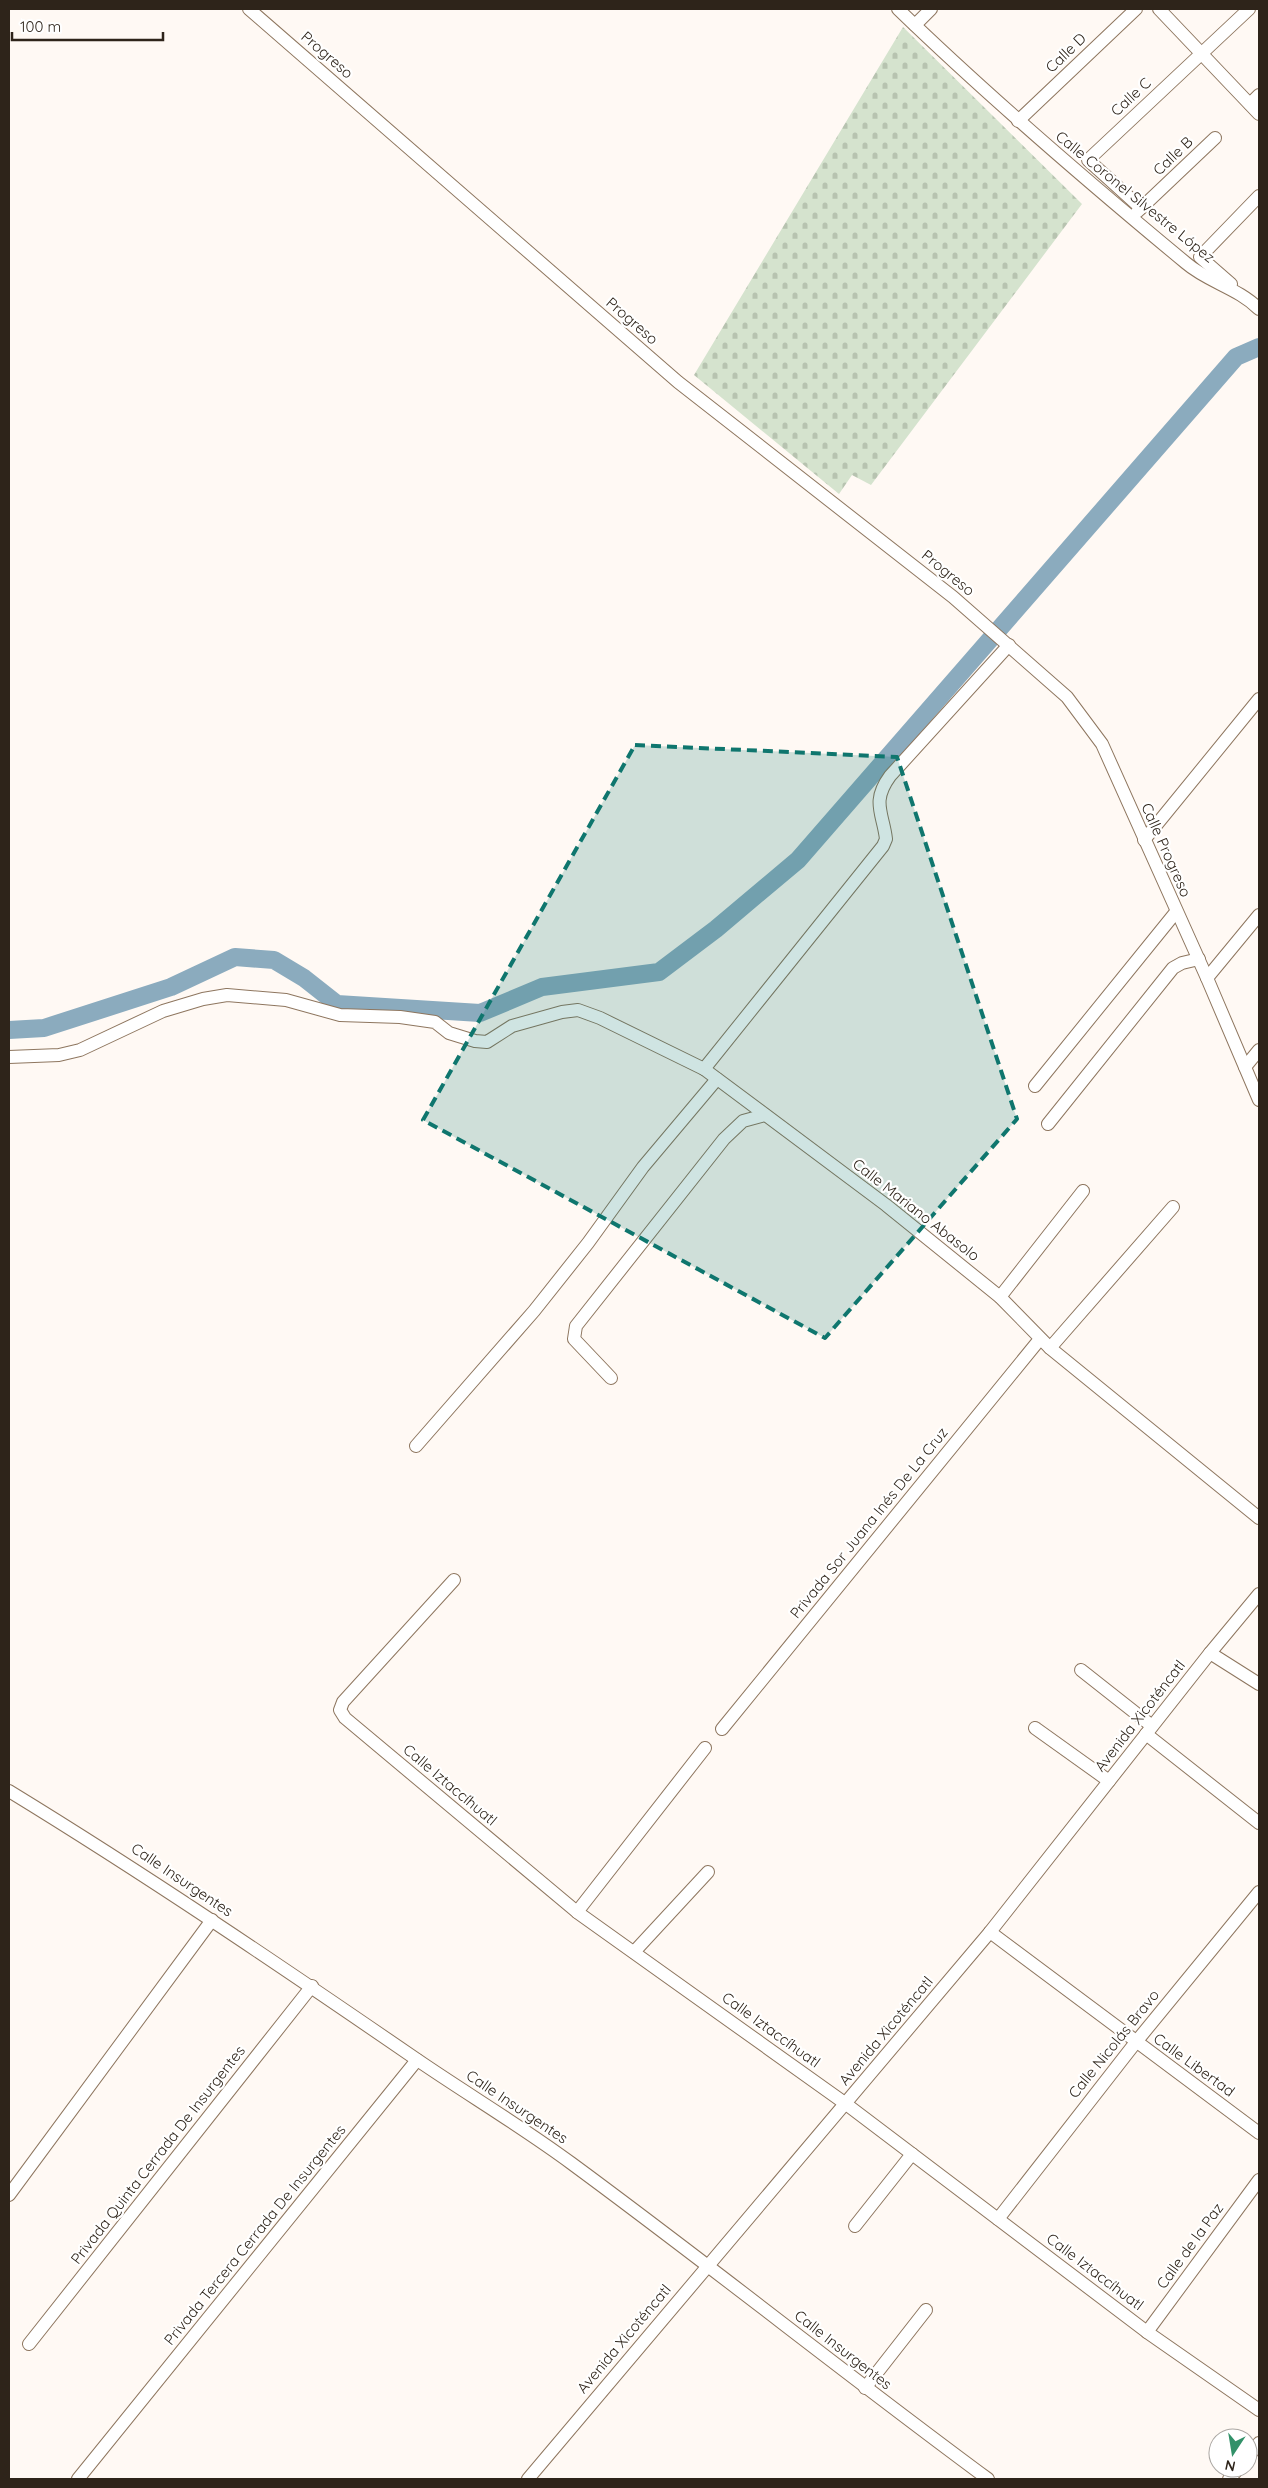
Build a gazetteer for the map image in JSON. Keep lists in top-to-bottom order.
{
  "streets": {
    "street": [
      "Calle D",
      "Progreso",
      "Calle C",
      "Calle B",
      "Calle Coronel Silvestre López",
      "Calle Progreso",
      "Calle Mariano Abasolo",
      "Privada Sor Juana Inés De La Cruz",
      "Avenida Xicoténcatl",
      "Calle Iztaccíhuatl",
      "Calle Insurgentes",
      "Calle Nicolás Bravo",
      "Calle Libertad",
      "Privada Quinta Cerrada De Insurgentes",
      "Privada Tercera Cerrada De Insurgentes",
      "Calle de la Paz"
    ]
  },
  "crossings": [
    ["Calle D", "Calle Coronel Silvestre López"],
    ["Progreso", "Calle Progreso"],
    ["Calle C", "Calle B"],
    ["Calle B", "Calle Coronel Silvestre López"],
    ["Calle Mariano Abasolo", "Privada Sor Juana Inés De La Cruz"],
    ["Avenida Xicoténcatl", "Calle Iztaccíhuatl"],
    ["Avenida Xicoténcatl", "Calle Insurgentes"],
    ["Avenida Xicoténcatl", "Calle Libertad"],
    ["Calle Iztaccíhuatl", "Calle Nicolás Bravo"],
    ["Calle Iztaccíhuatl", "Calle de la Paz"],
    ["Calle Insurgentes", "Privada Quinta Cerrada De Insurgentes"],
    ["Calle Insurgentes", "Privada Tercera Cerrada De Insurgentes"],
    ["Calle Nicolás Bravo", "Calle Libertad"]
  ],
  "scale_bar": "100 m",
  "north": "bottom"
}
